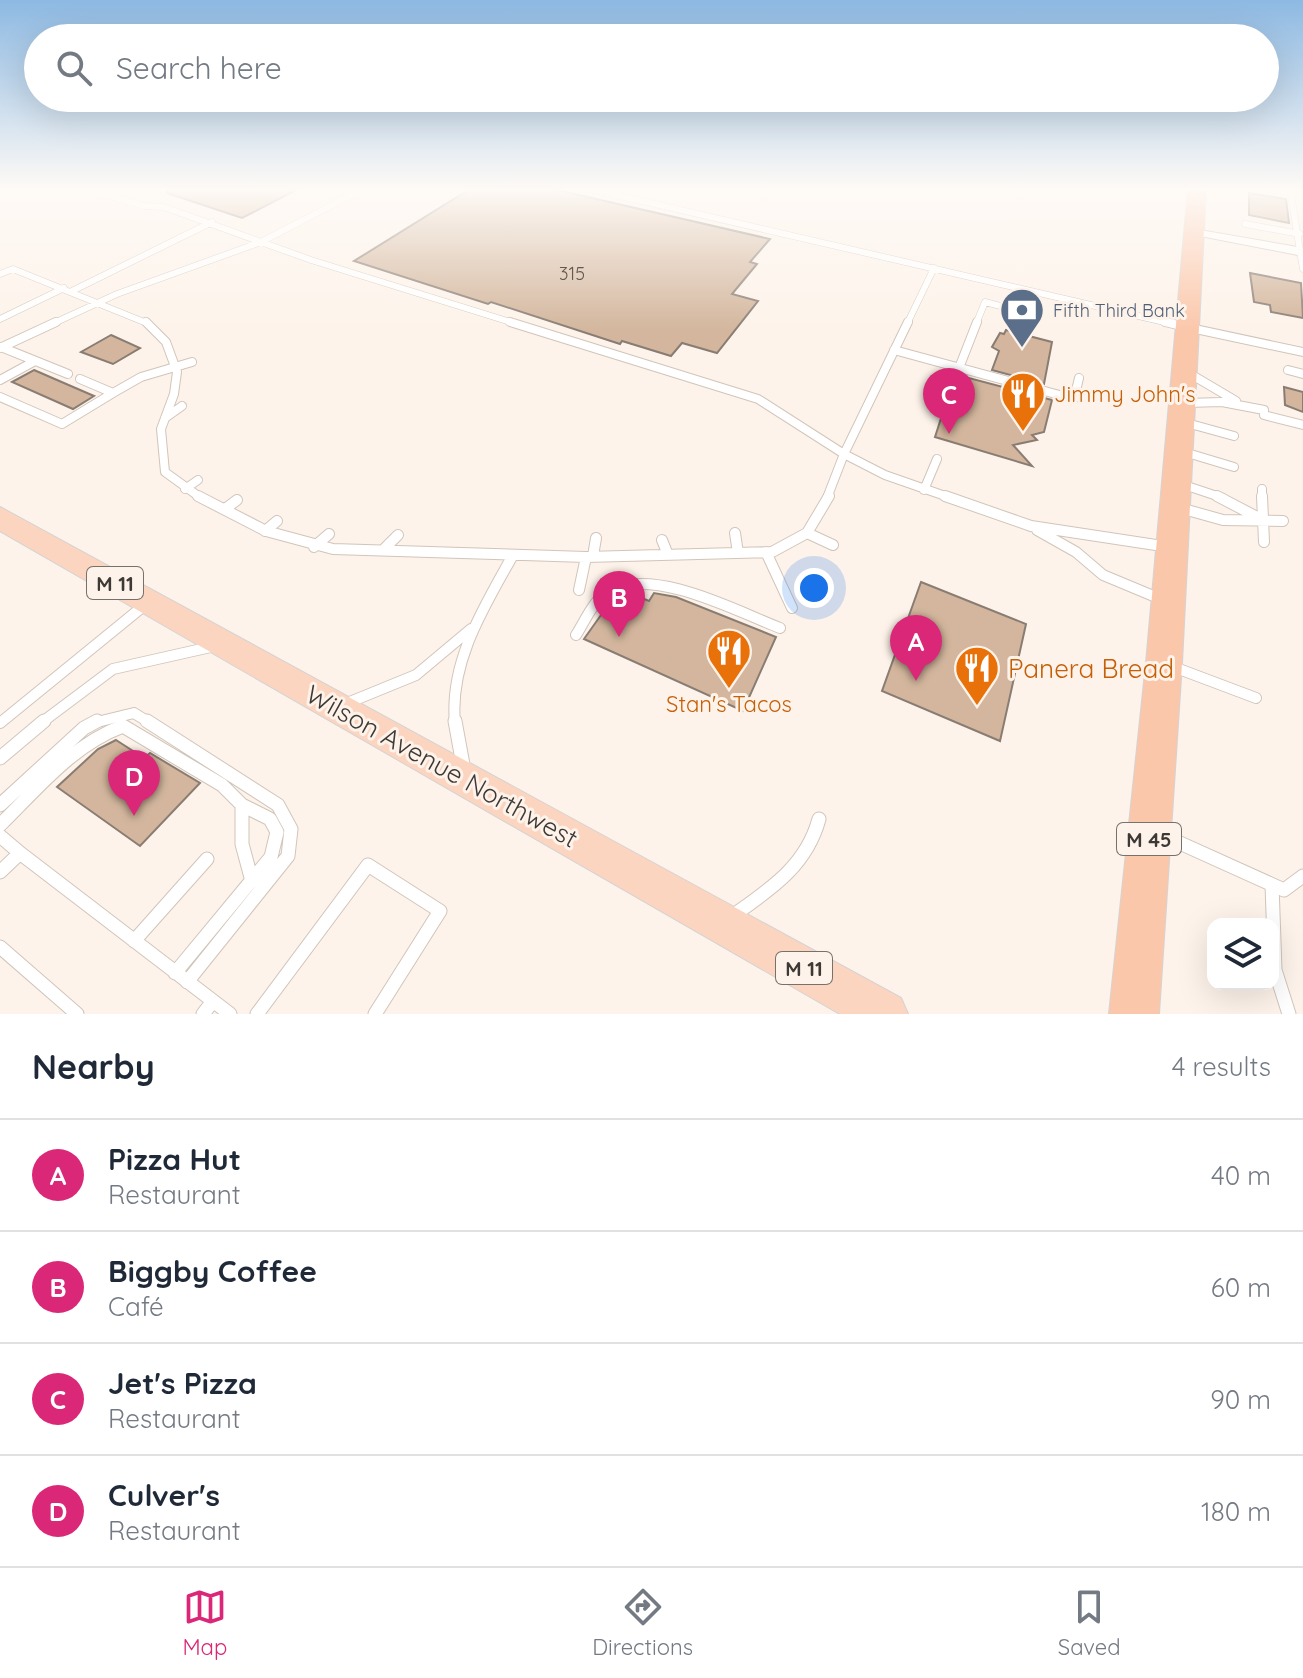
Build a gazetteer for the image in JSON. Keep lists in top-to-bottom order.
{
  "streets": {
    "highway": ["M 45"],
    "main road": ["M 11", "Wilson Avenue Northwest"]
  },
  "places": {
    "bank": ["Fifth Third Bank"],
    "restaurant": ["Jimmy John's", "Stan's Tacos", "Panera Bread"]
  },
  "house_numbers": ["315"],
  "page": {
    "search": "Search here",
    "pins": [
      "C",
      "B",
      "A",
      "D"
    ],
    "heading": ["Nearby", "4 results"],
    "list": [
      {
        "mark": "A",
        "name": "Pizza Hut",
        "note": "Restaurant",
        "value": "40 m"
      },
      {
        "mark": "B",
        "name": "Biggby Coffee",
        "note": "Café",
        "value": "60 m"
      },
      {
        "mark": "C",
        "name": "Jet's Pizza",
        "note": "Restaurant",
        "value": "90 m"
      },
      {
        "mark": "D",
        "name": "Culver's",
        "note": "Restaurant",
        "value": "180 m"
      }
    ],
    "nav": ["Map", "Directions", "Saved"]
  }
}
